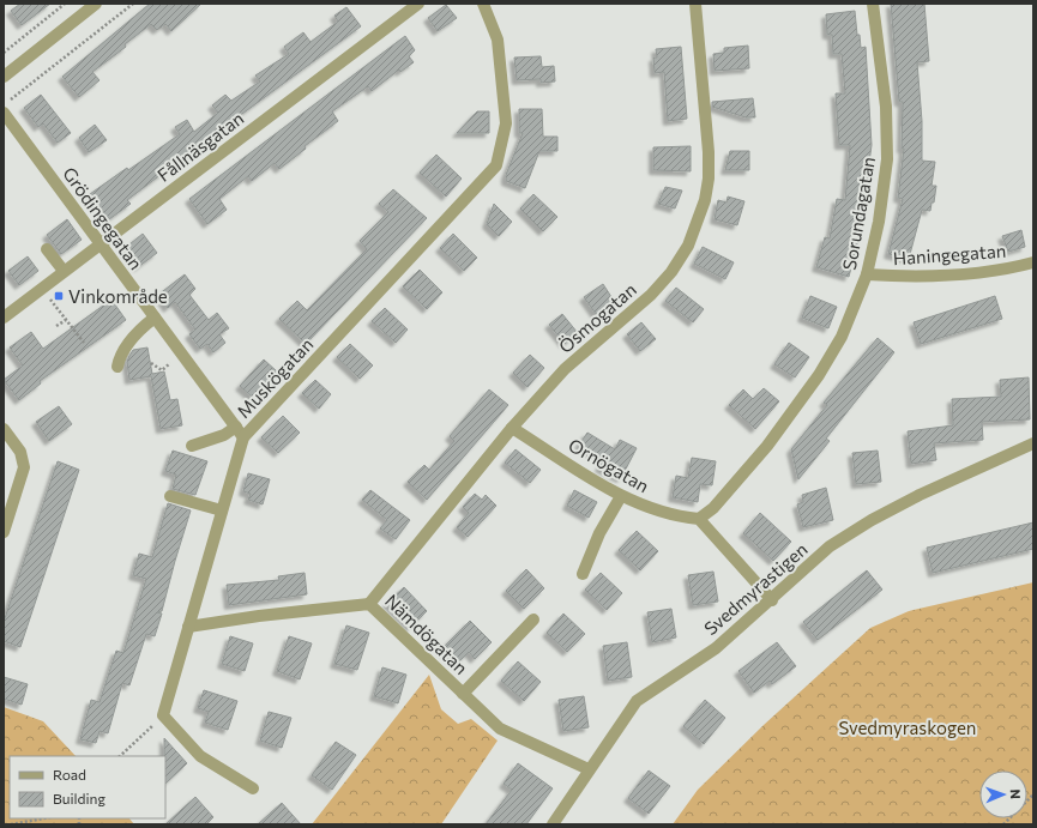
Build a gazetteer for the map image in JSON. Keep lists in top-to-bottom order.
{
  "streets": {
    "street": [
      "Fållnäsgatan",
      "Sorundagatan",
      "Grödingegatan",
      "Haningegatan",
      "Ösmogatan",
      "Muskögatan",
      "Ornögatan",
      "Svedmyrastigen",
      "Nämdögatan"
    ]
  },
  "crossings": [
    ["Fållnäsgatan", "Grödingegatan"],
    ["Sorundagatan", "Haningegatan"],
    ["Sorundagatan", "Ornögatan"],
    ["Grödingegatan", "Muskögatan"],
    ["Ösmogatan", "Ornögatan"],
    ["Ösmogatan", "Nämdögatan"],
    ["Muskögatan", "Nämdögatan"],
    ["Svedmyrastigen", "Nämdögatan"]
  ],
  "parks": ["Svedmyraskogen"],
  "places": {
    "transit": ["Vinkområde"]
  },
  "legend": ["Road", "Building"],
  "north": "right"
}
